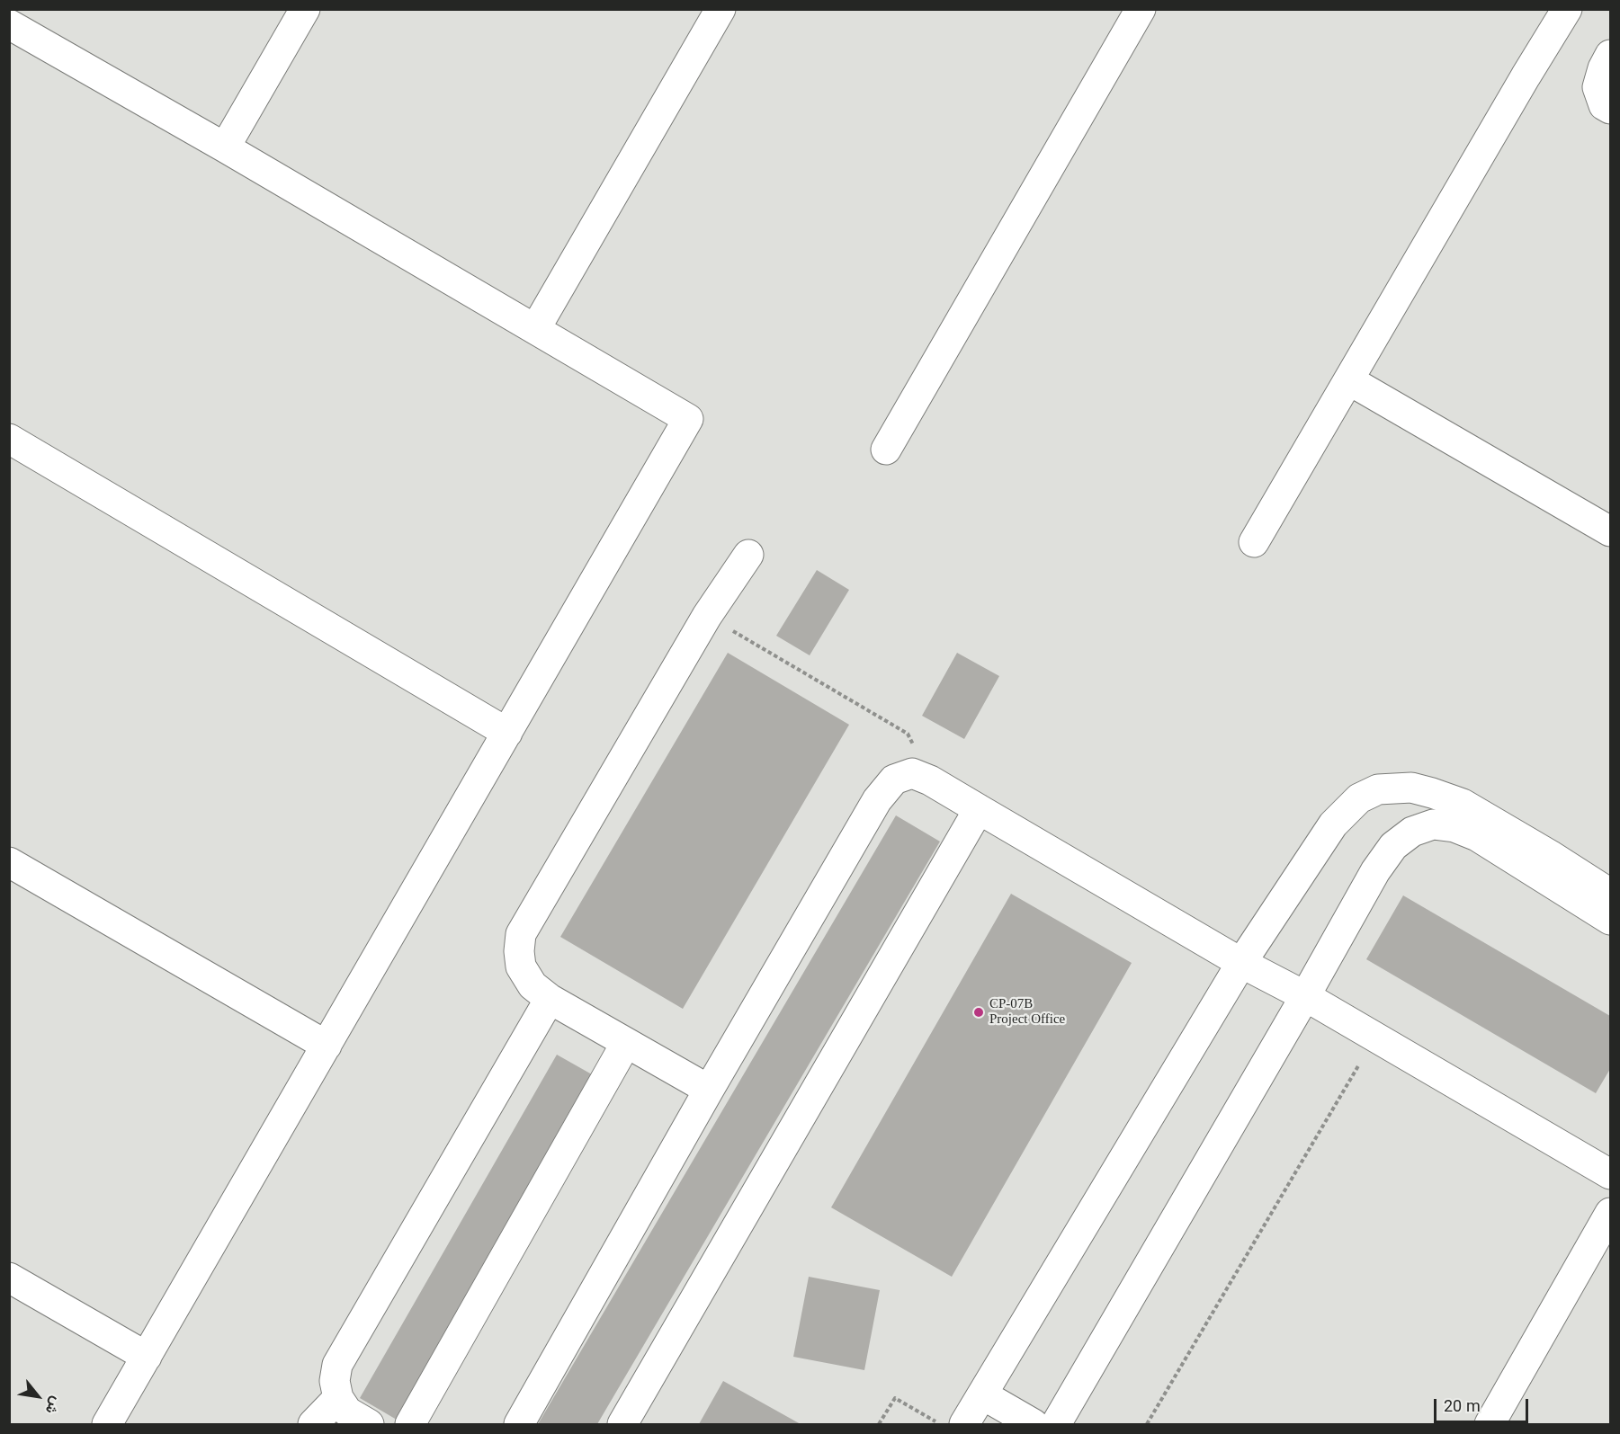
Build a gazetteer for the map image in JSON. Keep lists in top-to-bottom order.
{
  "places": ["CP-07B Project Office"],
  "scale_bar": "20 m",
  "north": "bottom right"
}
